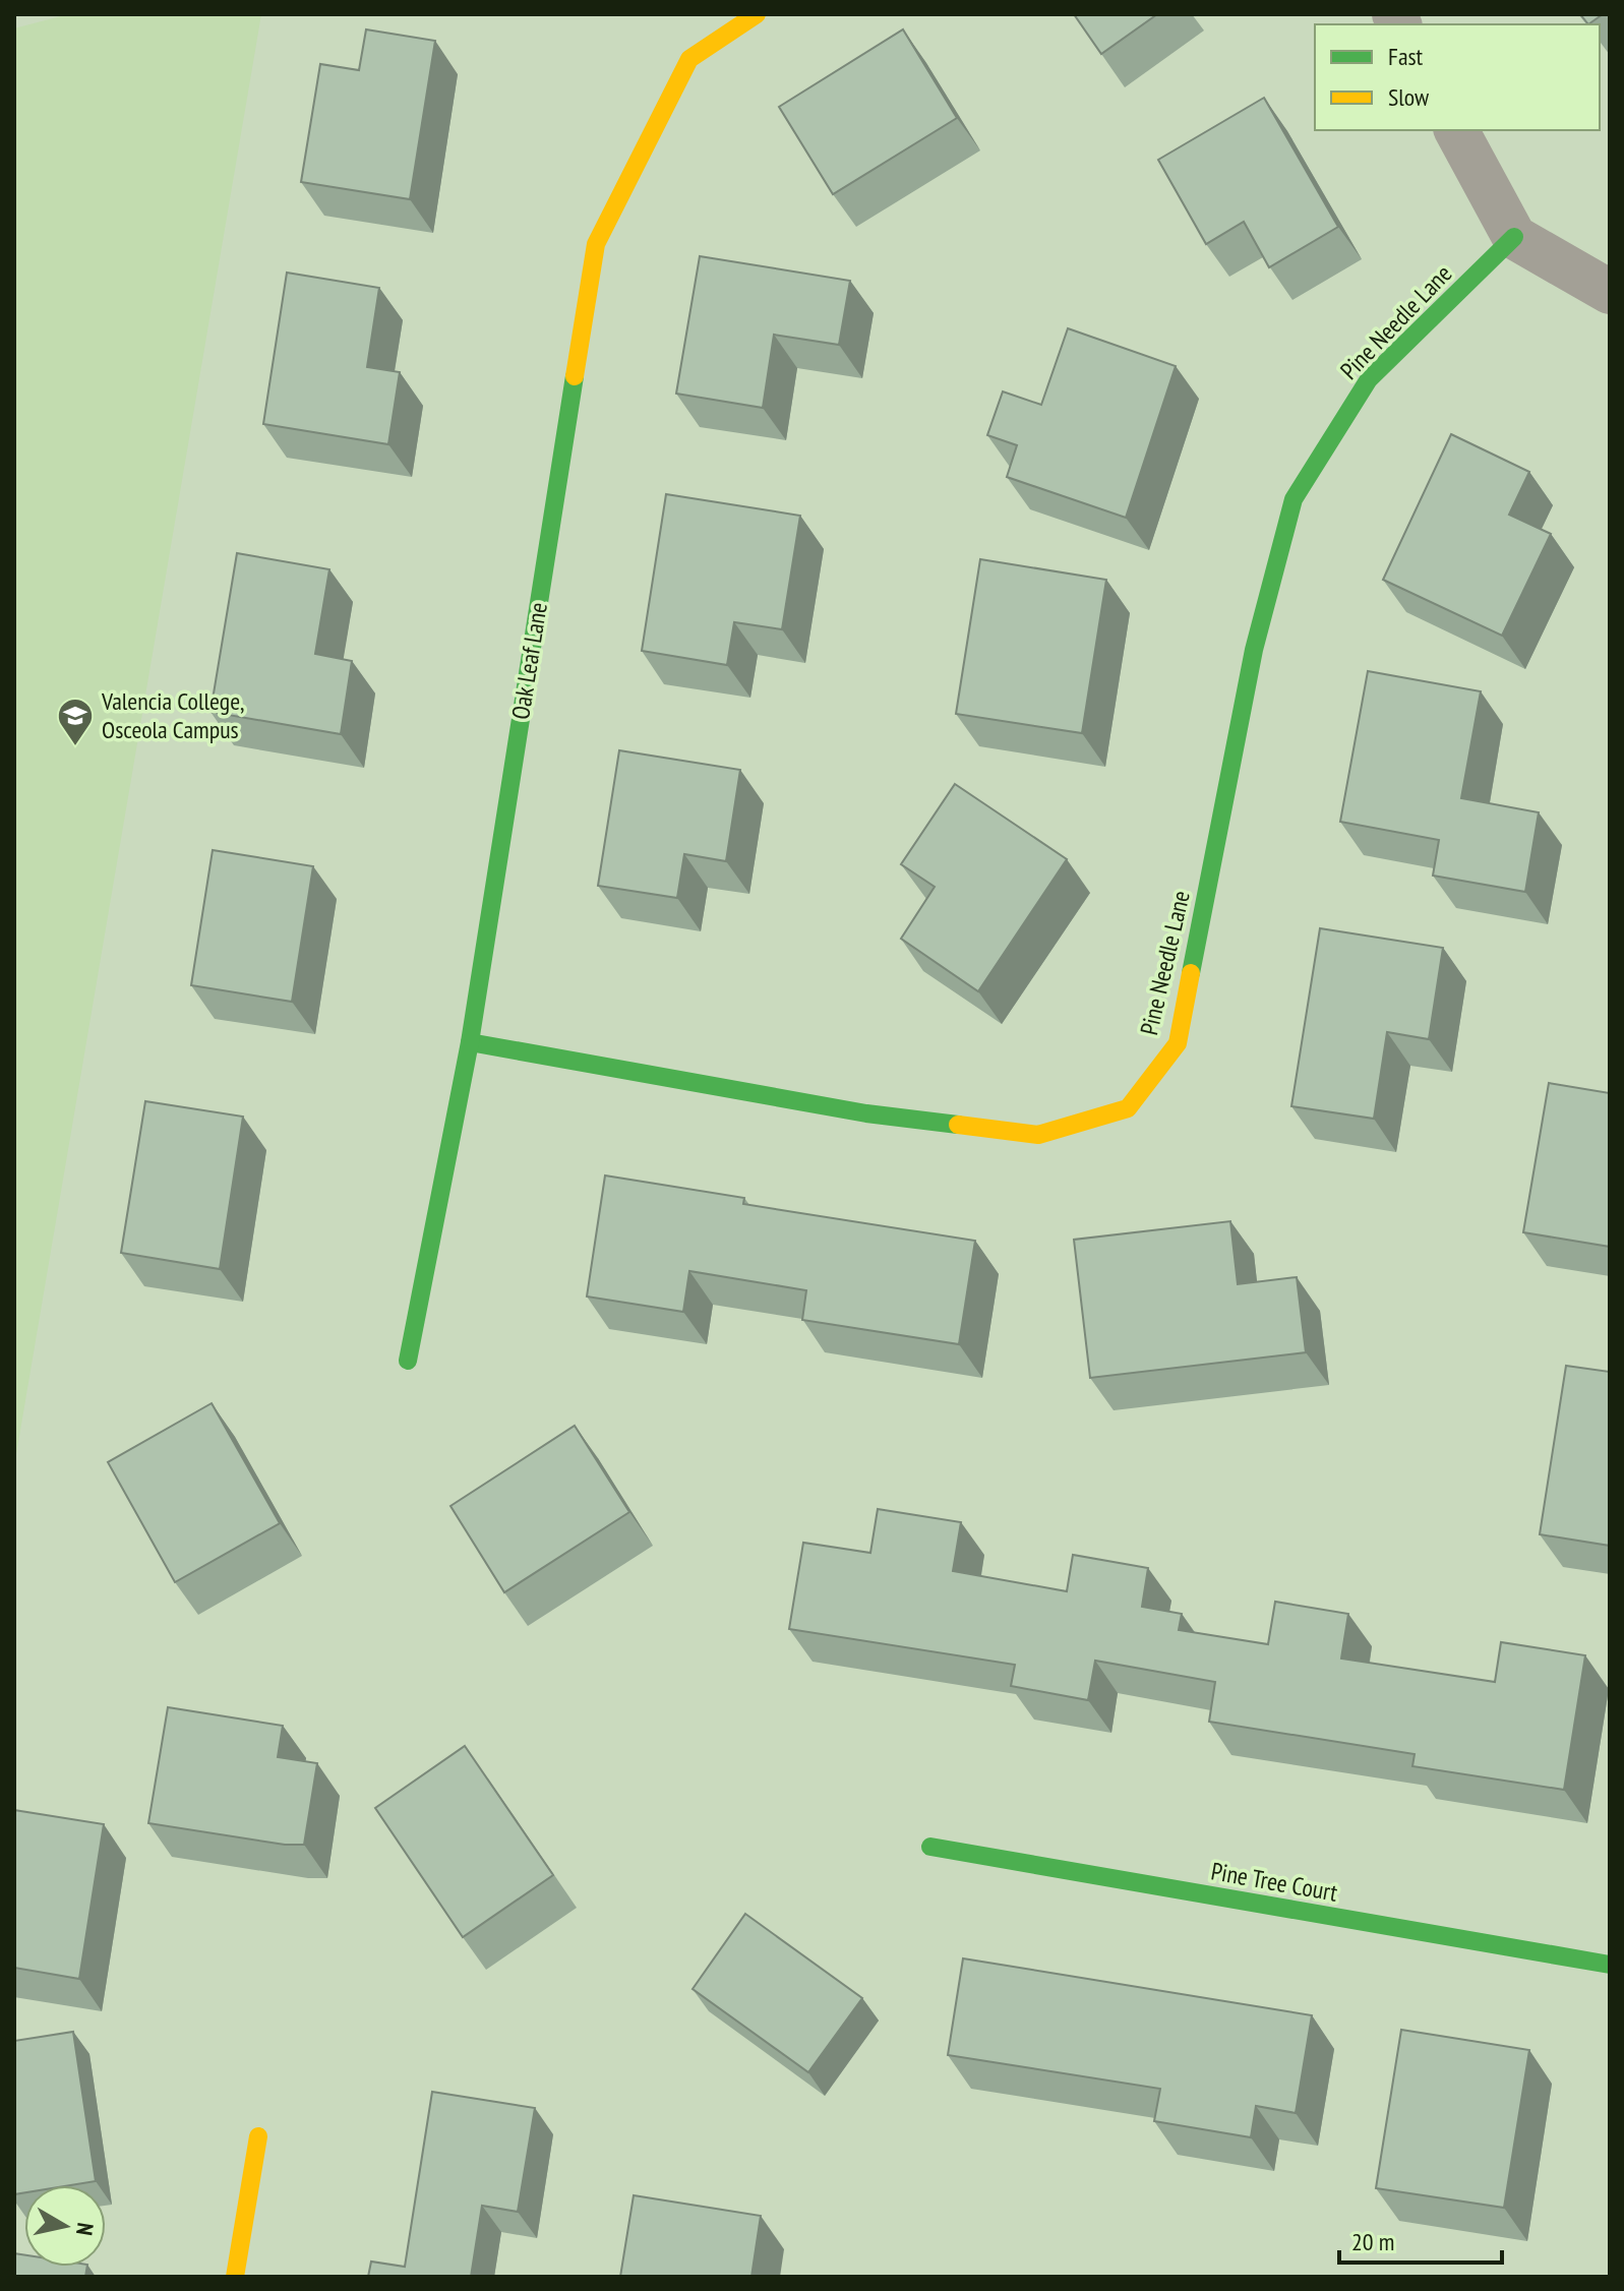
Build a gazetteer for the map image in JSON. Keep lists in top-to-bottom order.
{
  "streets": {
    "street": ["Pine Needle Lane", "Oak Leaf Lane", "Pine Tree Court"]
  },
  "crossings": [
    ["Pine Needle Lane", "Oak Leaf Lane"]
  ],
  "places": {
    "school or university": ["Valencia College, Osceola Campus"]
  },
  "legend": ["Fast", "Slow"],
  "scale_bar": "20 m",
  "north": "right"
}
